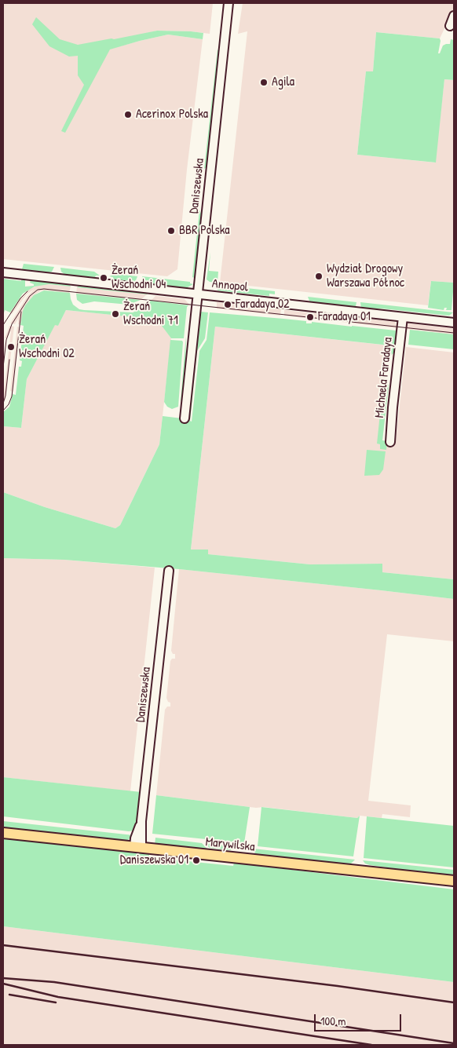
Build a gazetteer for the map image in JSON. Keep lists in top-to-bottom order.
{
  "streets": {
    "main road": ["Marywilska"],
    "street": ["Daniszewska", "Annopol", "Michaela Faradaya"]
  },
  "crossings": [
    ["Daniszewska", "Annopol"],
    ["Daniszewska", "Marywilska"],
    ["Annopol", "Michaela Faradaya"]
  ],
  "places": [
    "Agila",
    "Acerinox Polska",
    "BBR Polska",
    "Wydział Drogowy Warszawa Północ",
    "Żerań Wschodni 04",
    "Faradaya 02",
    "Żerań Wschodni 71",
    "Faradaya 01",
    "Żerań Wschodni 02",
    "Daniszewska 01"
  ],
  "scale_bar": "100 m"
}
